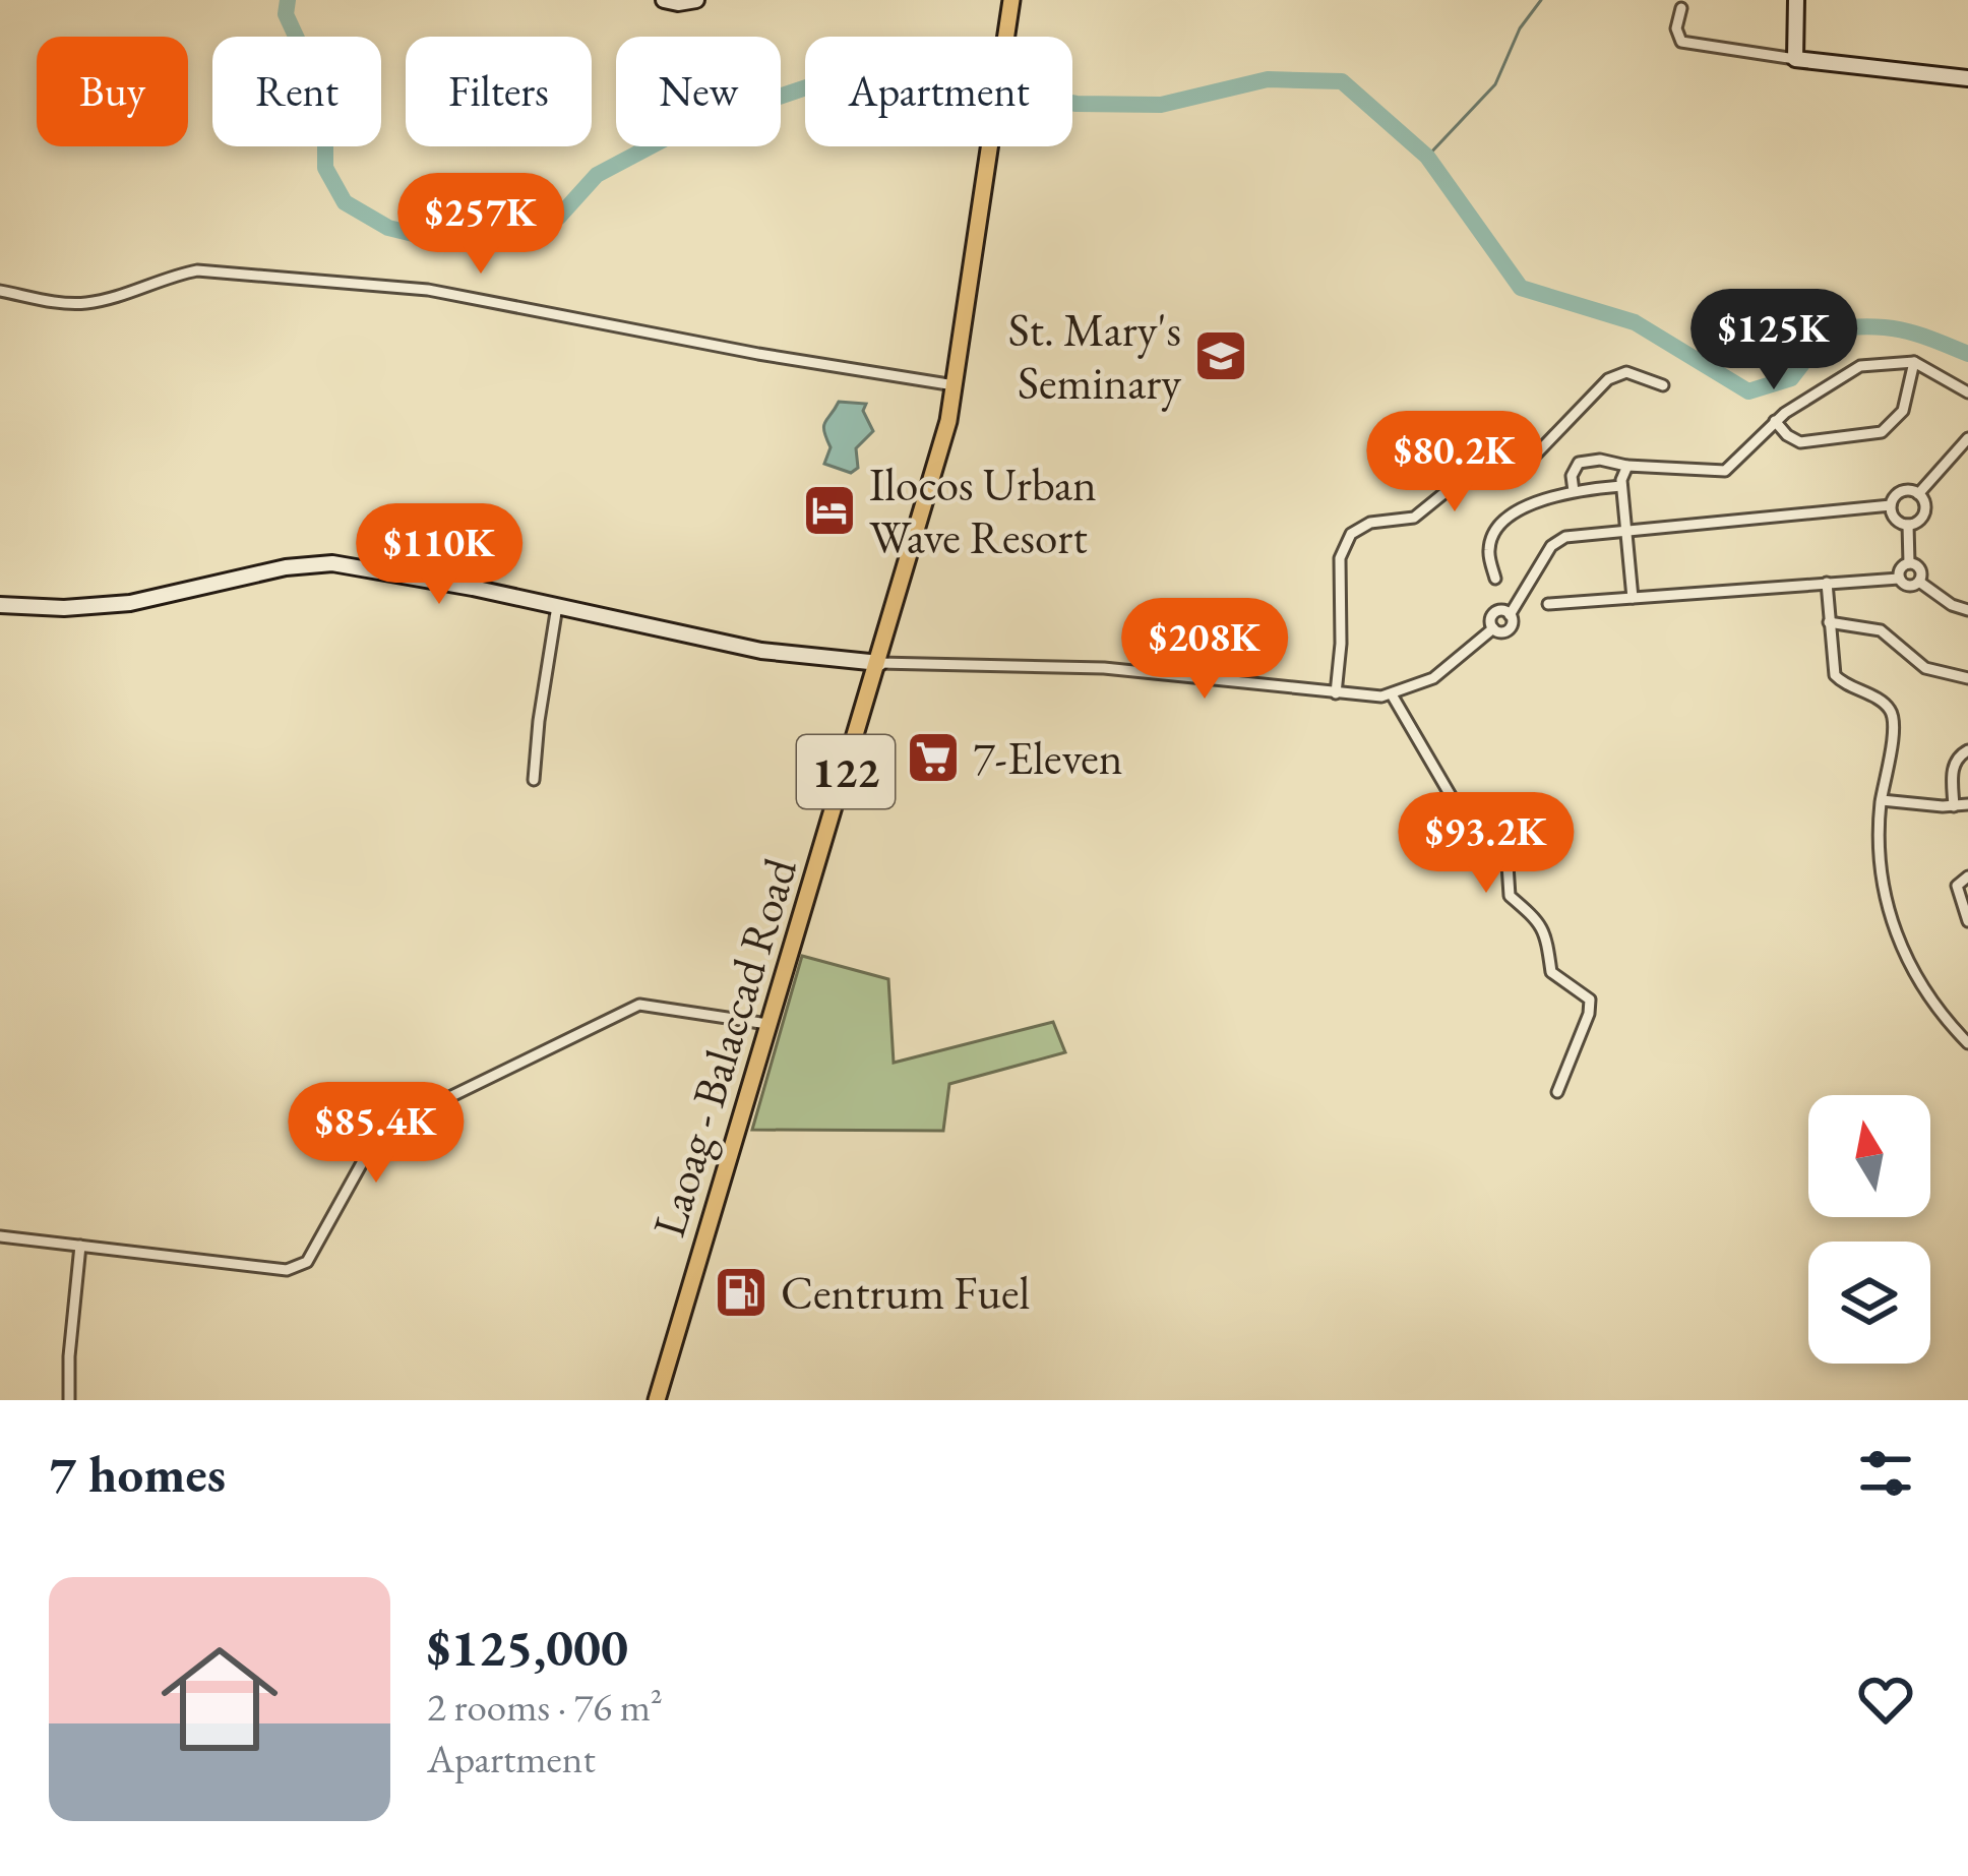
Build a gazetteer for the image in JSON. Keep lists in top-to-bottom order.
{
  "streets": {
    "main road": ["122", "Laoag - Balaccad Road"]
  },
  "places": {
    "school or university": ["St. Mary's Seminary"],
    "hotel": ["Ilocos Urban Wave Resort"],
    "supermarket": ["7-Eleven"],
    "fuel station": ["Centrum Fuel"]
  },
  "north": "top",
  "page": {
    "chip": [
      "Buy",
      "Rent",
      "Filters",
      "New",
      "Apartment"
    ],
    "price": [
      "$257K",
      "$125K",
      "$80.2K",
      "$110K",
      "$208K",
      "$93.2K",
      "$85.4K"
    ],
    "heading": "7 homes",
    "list": [
      {
        "name": "$125,000",
        "note": "2 rooms · 76 m² · Apartment"
      }
    ]
  }
}
